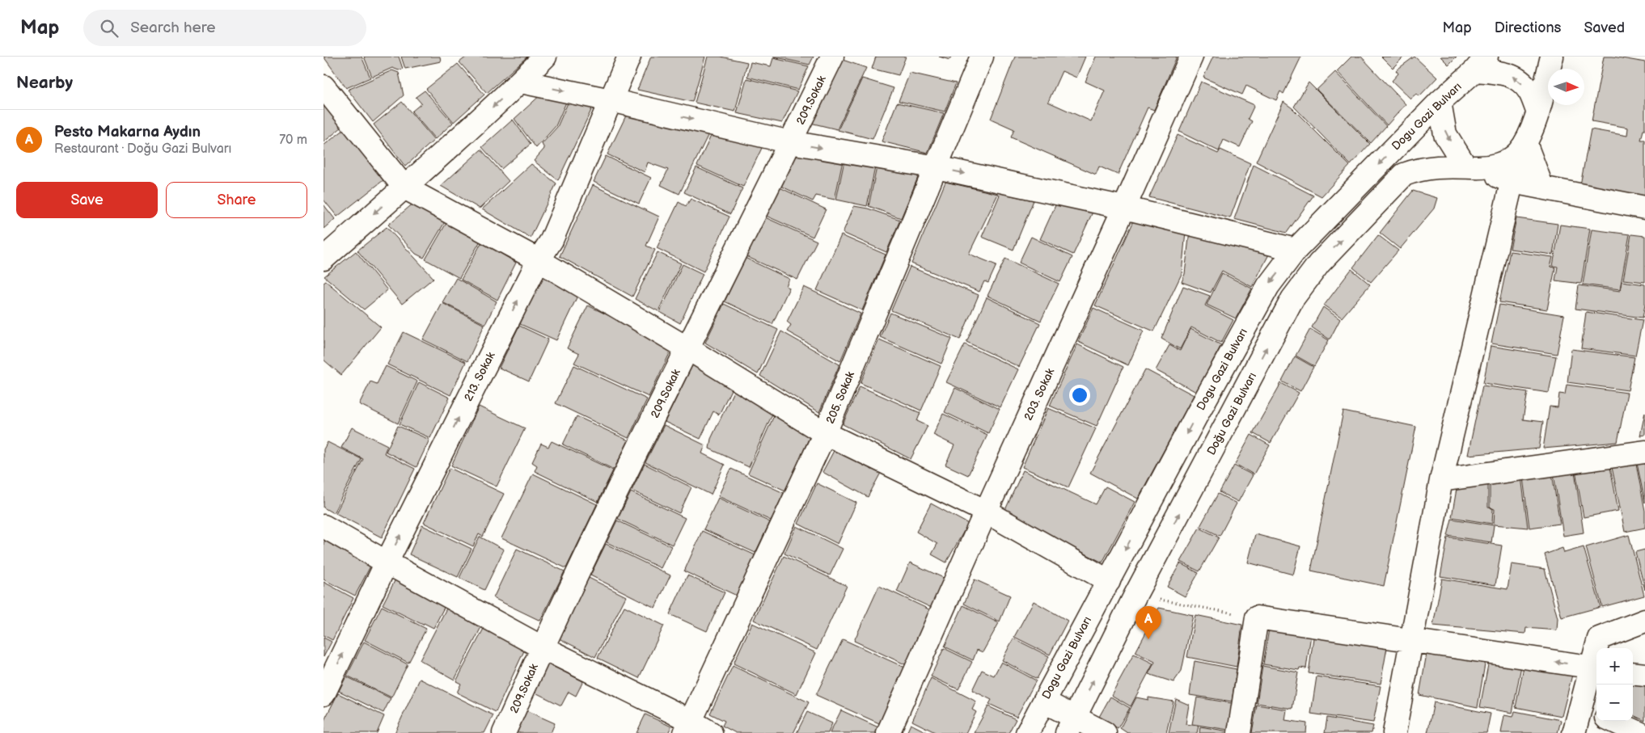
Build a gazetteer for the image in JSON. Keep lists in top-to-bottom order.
{
  "streets": {
    "street": [
      "209.Sokak",
      "Dogu Gazi Bulvarı",
      "213. Sokak",
      "203. Sokak",
      "205. Sokak",
      "Doğu Gazi Bulvarı"
    ]
  },
  "crossings": [
    ["Dogu Gazi Bulvarı", "Doğu Gazi Bulvarı"]
  ],
  "one_way": ["213. Sokak", "Doğu Gazi Bulvarı"],
  "north": "right",
  "page": {
    "header": "Map",
    "search": "Search here",
    "nav": ["Map", "Directions", "Saved"],
    "heading": "Nearby",
    "list": [
      {
        "mark": "A",
        "name": "Pesto Makarna Aydın",
        "note": "Restaurant · Doğu Gazi Bulvarı",
        "value": "70 m"
      }
    ],
    "buttons": ["Save", "Share"],
    "pins": "A",
    "map_buttons": ["+", "−"]
  }
}
